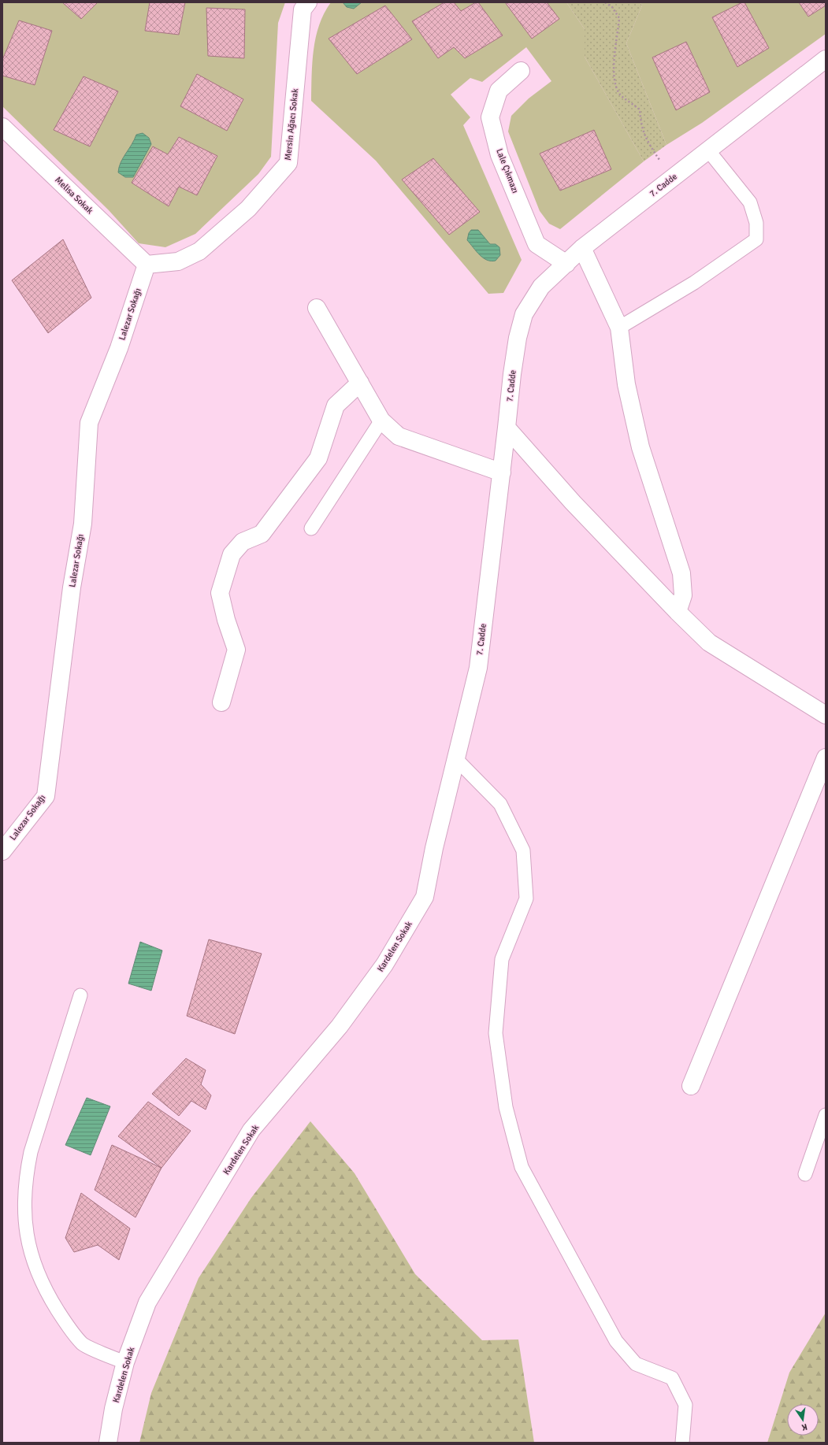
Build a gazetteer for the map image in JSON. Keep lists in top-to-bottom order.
{
  "streets": {
    "street": [
      "Mersin Ağacı Sokak",
      "Lale Çıkmazı",
      "7. Cadde",
      "Melisa Sokak",
      "Lalezar Sokağı",
      "Kardelen Sokak"
    ]
  },
  "crossings": [
    ["Mersin Ağacı Sokak", "Melisa Sokak"],
    ["Mersin Ağacı Sokak", "Lalezar Sokağı"],
    ["Lale Çıkmazı", "7. Cadde"],
    ["7. Cadde", "Kardelen Sokak"],
    ["Melisa Sokak", "Lalezar Sokağı"]
  ],
  "north": "bottom"
}
